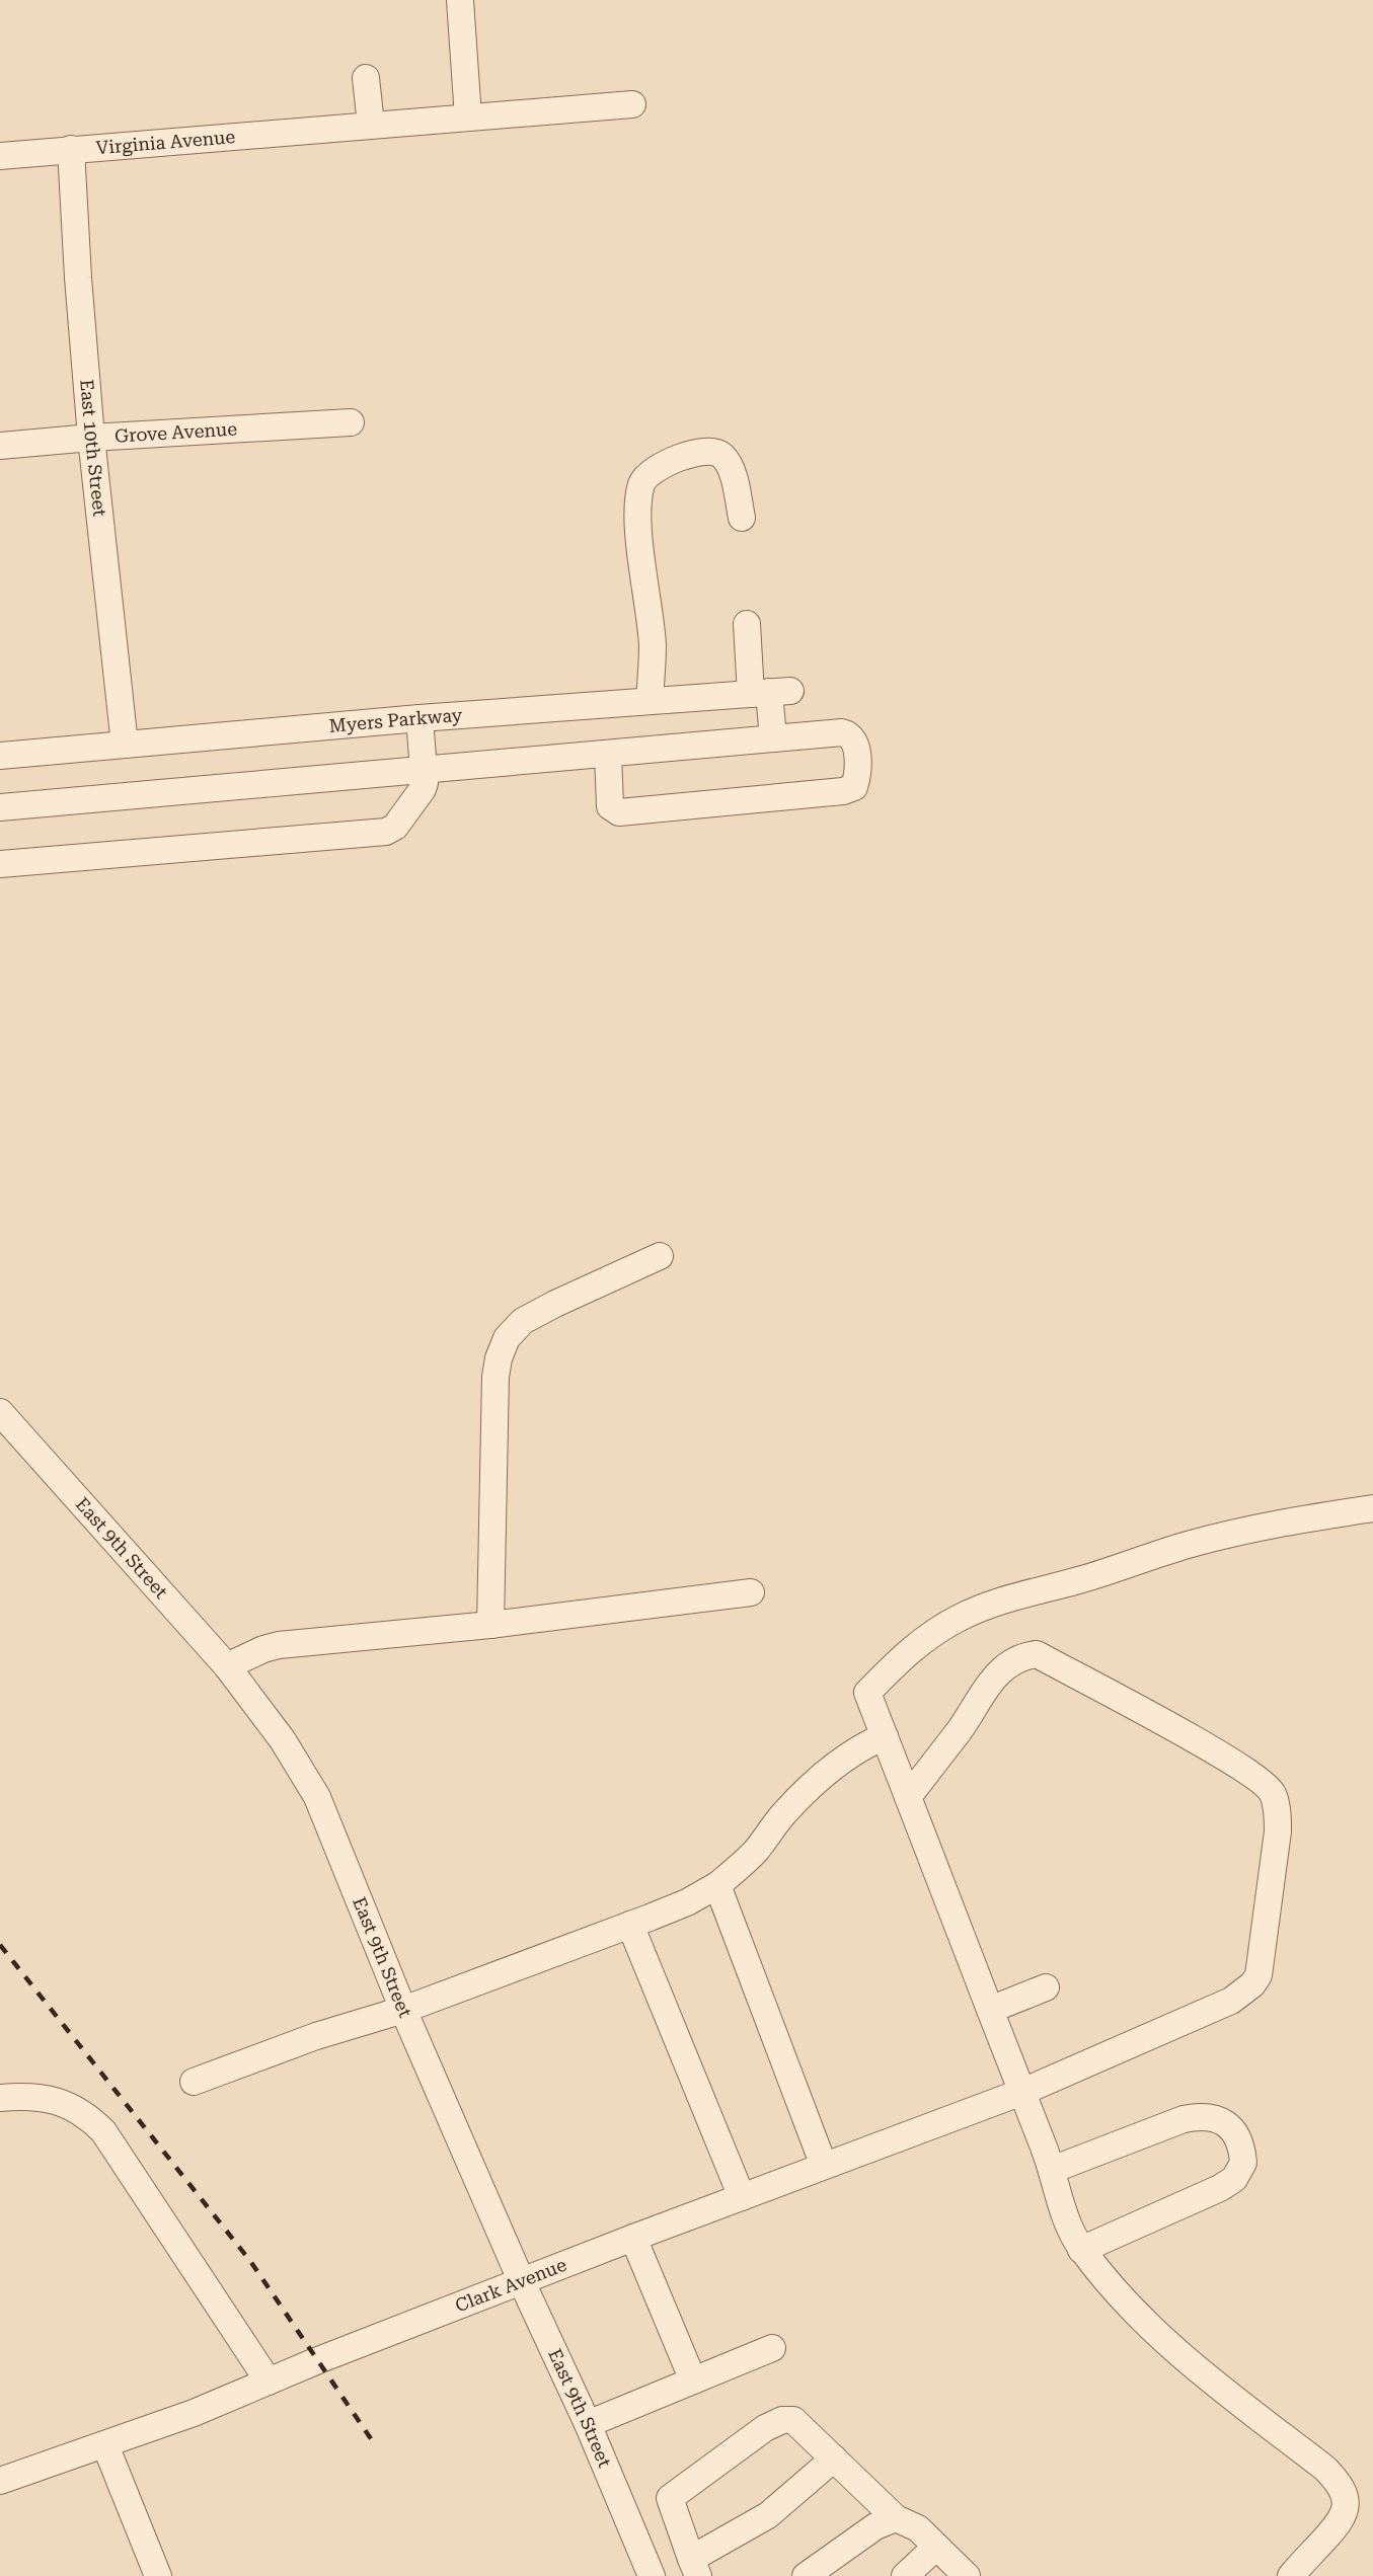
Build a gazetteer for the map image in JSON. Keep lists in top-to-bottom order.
{
  "streets": {
    "street": [
      "Virginia Avenue",
      "Grove Avenue",
      "East 10th Street",
      "Myers Parkway",
      "East 9th Street",
      "Clark Avenue"
    ]
  },
  "crossings": [
    ["Virginia Avenue", "East 10th Street"],
    ["Grove Avenue", "East 10th Street"],
    ["East 10th Street", "Myers Parkway"],
    ["East 9th Street", "Clark Avenue"]
  ]
}
